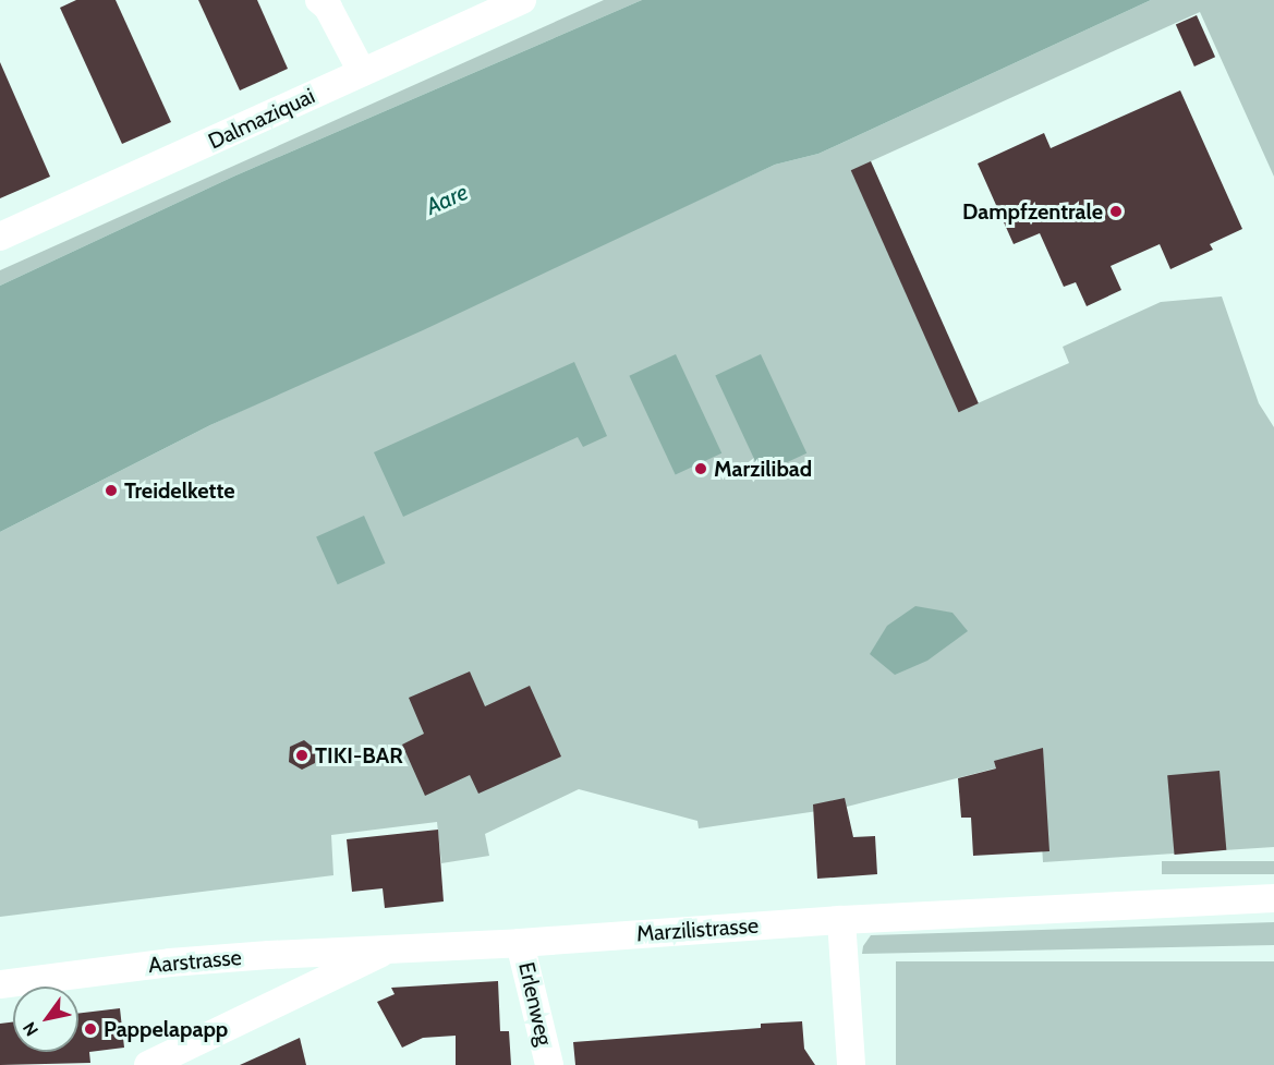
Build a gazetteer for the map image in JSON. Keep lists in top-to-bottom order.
{
  "streets": {
    "street": [
      "Dalmaziquai",
      "Marzilistrasse",
      "Aarstrasse",
      "Erlenweg"
    ]
  },
  "crossings": [
    ["Marzilistrasse", "Aarstrasse"],
    ["Marzilistrasse", "Erlenweg"]
  ],
  "water": ["Aare"],
  "places": [
    "Dampfzentrale",
    "Marzilibad",
    "Treidelkette",
    "TIKI-BAR",
    "Pappelapapp"
  ],
  "north": "bottom left"
}
